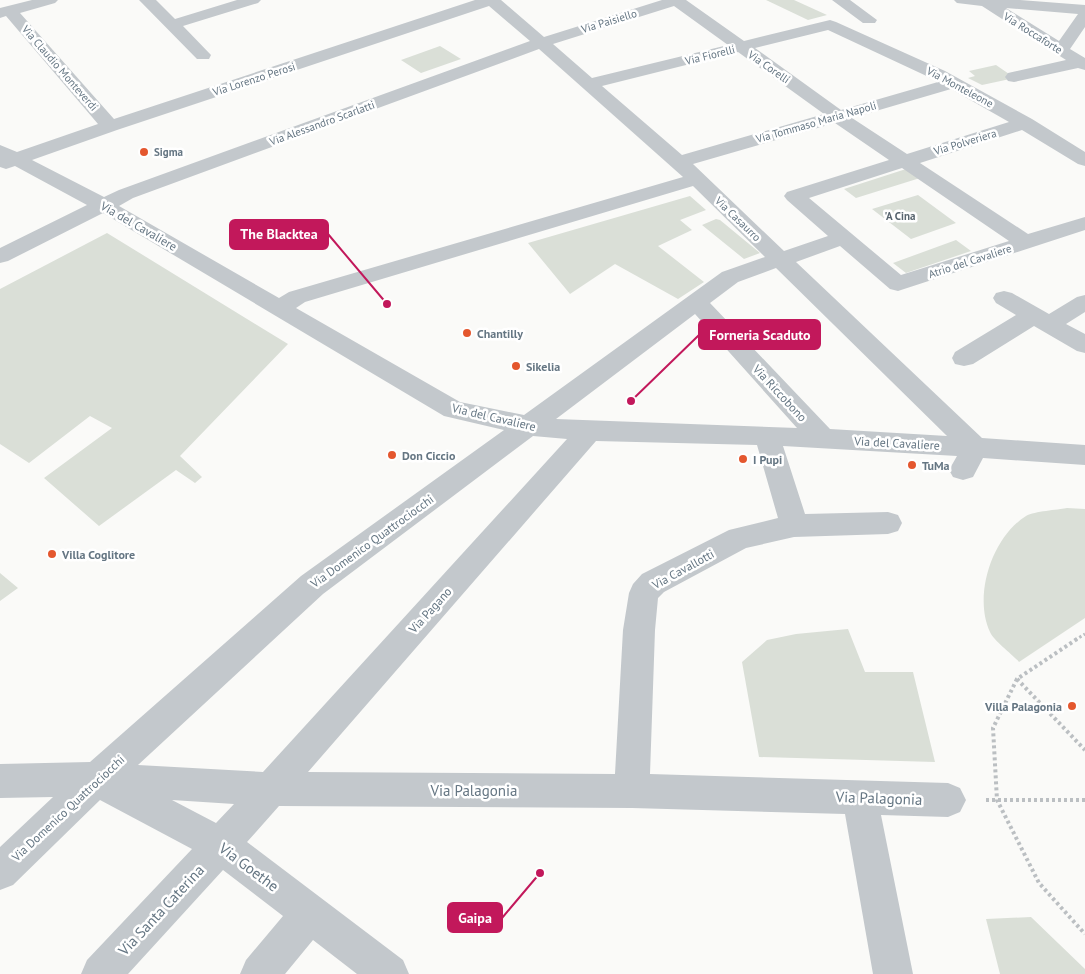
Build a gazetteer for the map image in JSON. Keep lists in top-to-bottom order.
{
  "streets": {
    "street": [
      "Via Paisiello",
      "Via Roccaforte",
      "Via Fiorelli",
      "Via Corelli",
      "Via Claudio Monteverdi",
      "Via Lorenzo Perosi",
      "Via Monteleone",
      "Via Tommaso Maria Napoli",
      "Via Alessandro Scarlatti",
      "Via Polveriera",
      "Via Casaurro",
      "Via del Cavaliere",
      "Atrio del Cavaliere",
      "Via Riccobono",
      "Via Domenico Quattrociocchi",
      "Via Cavallotti",
      "Via Pagano",
      "Via Palagonia",
      "Via Goethe",
      "Via Santa Caterina"
    ]
  },
  "crossings": [
    ["Via Paisiello", "Via Corelli"],
    ["Via Paisiello", "Via Alessandro Scarlatti"],
    ["Via Paisiello", "Via Casaurro"],
    ["Via Fiorelli", "Via Corelli"],
    ["Via Fiorelli", "Via Monteleone"],
    ["Via Fiorelli", "Via Casaurro"],
    ["Via Corelli", "Via Tommaso Maria Napoli"],
    ["Via Corelli", "Atrio del Cavaliere"],
    ["Via Claudio Monteverdi", "Via Lorenzo Perosi"],
    ["Via Lorenzo Perosi", "Via Casaurro"],
    ["Via Lorenzo Perosi", "Via del Cavaliere"],
    ["Via Monteleone", "Via Tommaso Maria Napoli"],
    ["Via Monteleone", "Via Polveriera"],
    ["Via Tommaso Maria Napoli", "Via Casaurro"],
    ["Via Tommaso Maria Napoli", "Atrio del Cavaliere"],
    ["Via Alessandro Scarlatti", "Via Casaurro"],
    ["Via Alessandro Scarlatti", "Via del Cavaliere"],
    ["Via Polveriera", "Atrio del Cavaliere"],
    ["Via Casaurro", "Via del Cavaliere"],
    ["Via Casaurro", "Via Domenico Quattrociocchi"],
    ["Via del Cavaliere", "Via Riccobono"],
    ["Via del Cavaliere", "Via Domenico Quattrociocchi"],
    ["Via del Cavaliere", "Via Pagano"],
    ["Via Riccobono", "Via Domenico Quattrociocchi"],
    ["Via Domenico Quattrociocchi", "Via Palagonia"],
    ["Via Domenico Quattrociocchi", "Via Goethe"],
    ["Via Cavallotti", "Via Palagonia"],
    ["Via Pagano", "Via Palagonia"],
    ["Via Pagano", "Via Goethe"],
    ["Via Pagano", "Via Santa Caterina"],
    ["Via Palagonia", "Via Goethe"],
    ["Via Goethe", "Via Santa Caterina"]
  ],
  "districts": ["'A Cina"],
  "places": [
    "Sigma",
    "The Blacktea",
    "Chantilly",
    "Sikelia",
    "Forneria Scaduto",
    "Don Ciccio",
    "I Pupi",
    "TuMa",
    "Villa Coglitore",
    "Villa Palagonia",
    "Gaipa"
  ]
}
